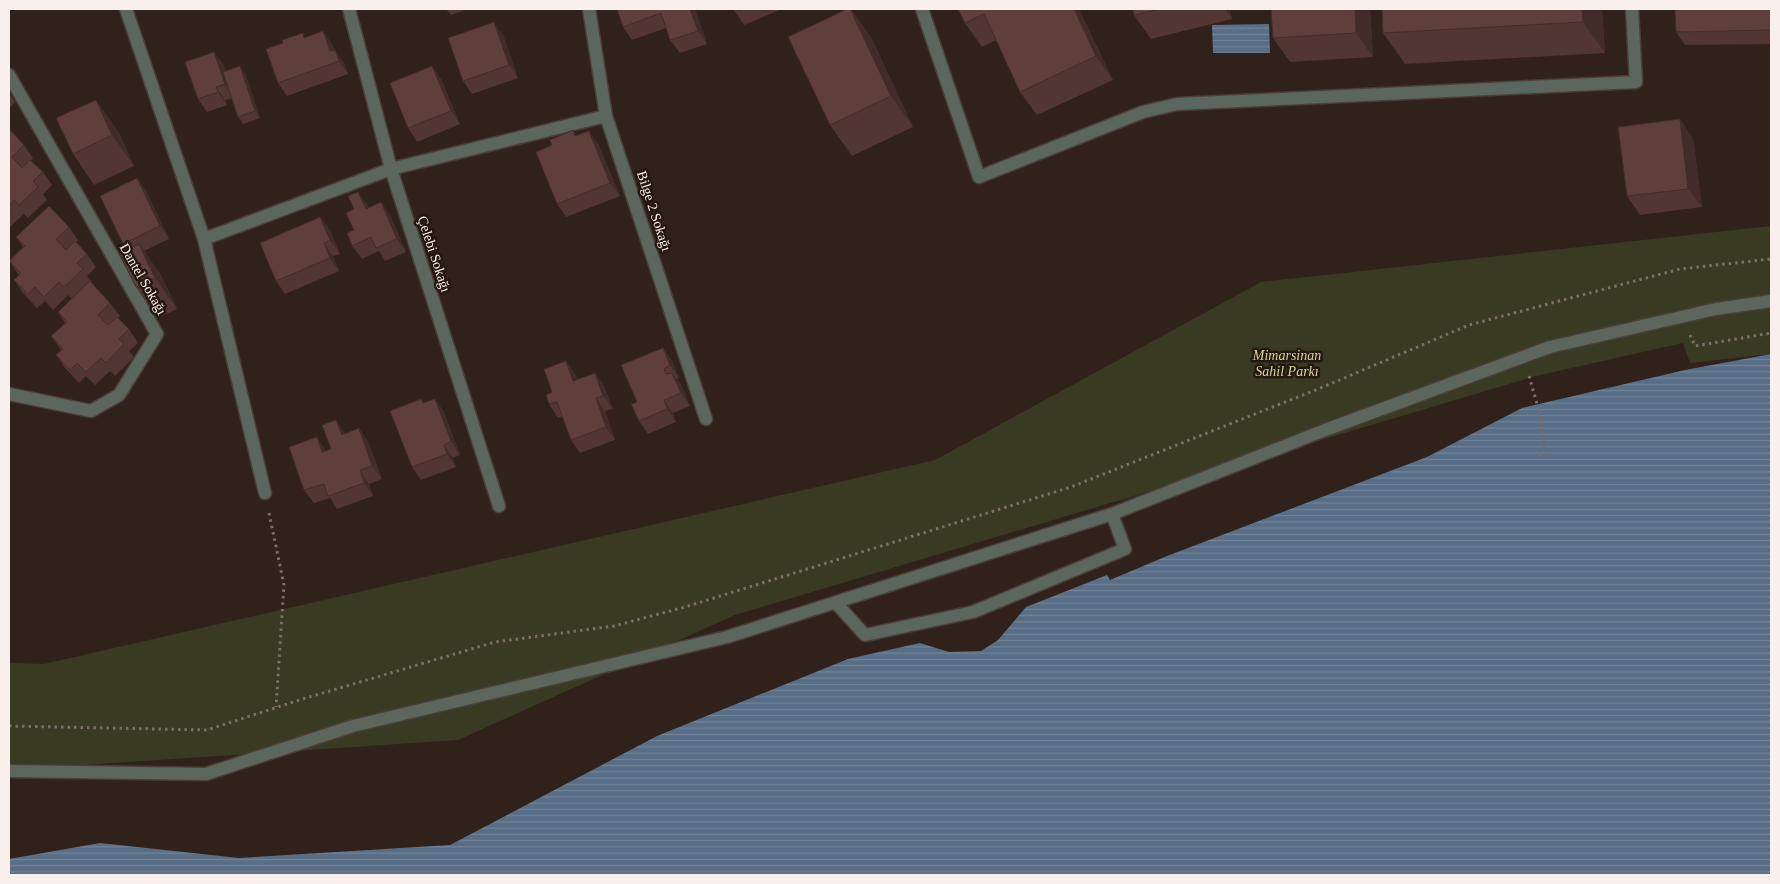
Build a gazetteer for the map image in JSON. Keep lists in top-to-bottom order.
{
  "streets": {
    "street": ["Bilge 2 Sokağı", "Çelebi Sokağı", "Dantel Sokağı"]
  },
  "parks": ["Mimarsinan Sahil Parkı"]
}
